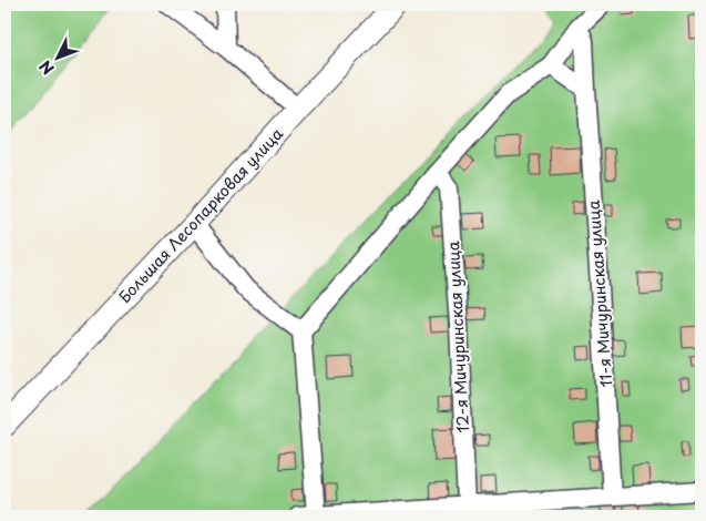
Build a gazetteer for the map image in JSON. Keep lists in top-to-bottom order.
{
  "streets": {
    "main road": ["Большая Лесопарковая улица"],
    "street": ["11-я Мичуринская улица", "12-я Мичуринская улица"]
  },
  "north": "bottom left"
}
